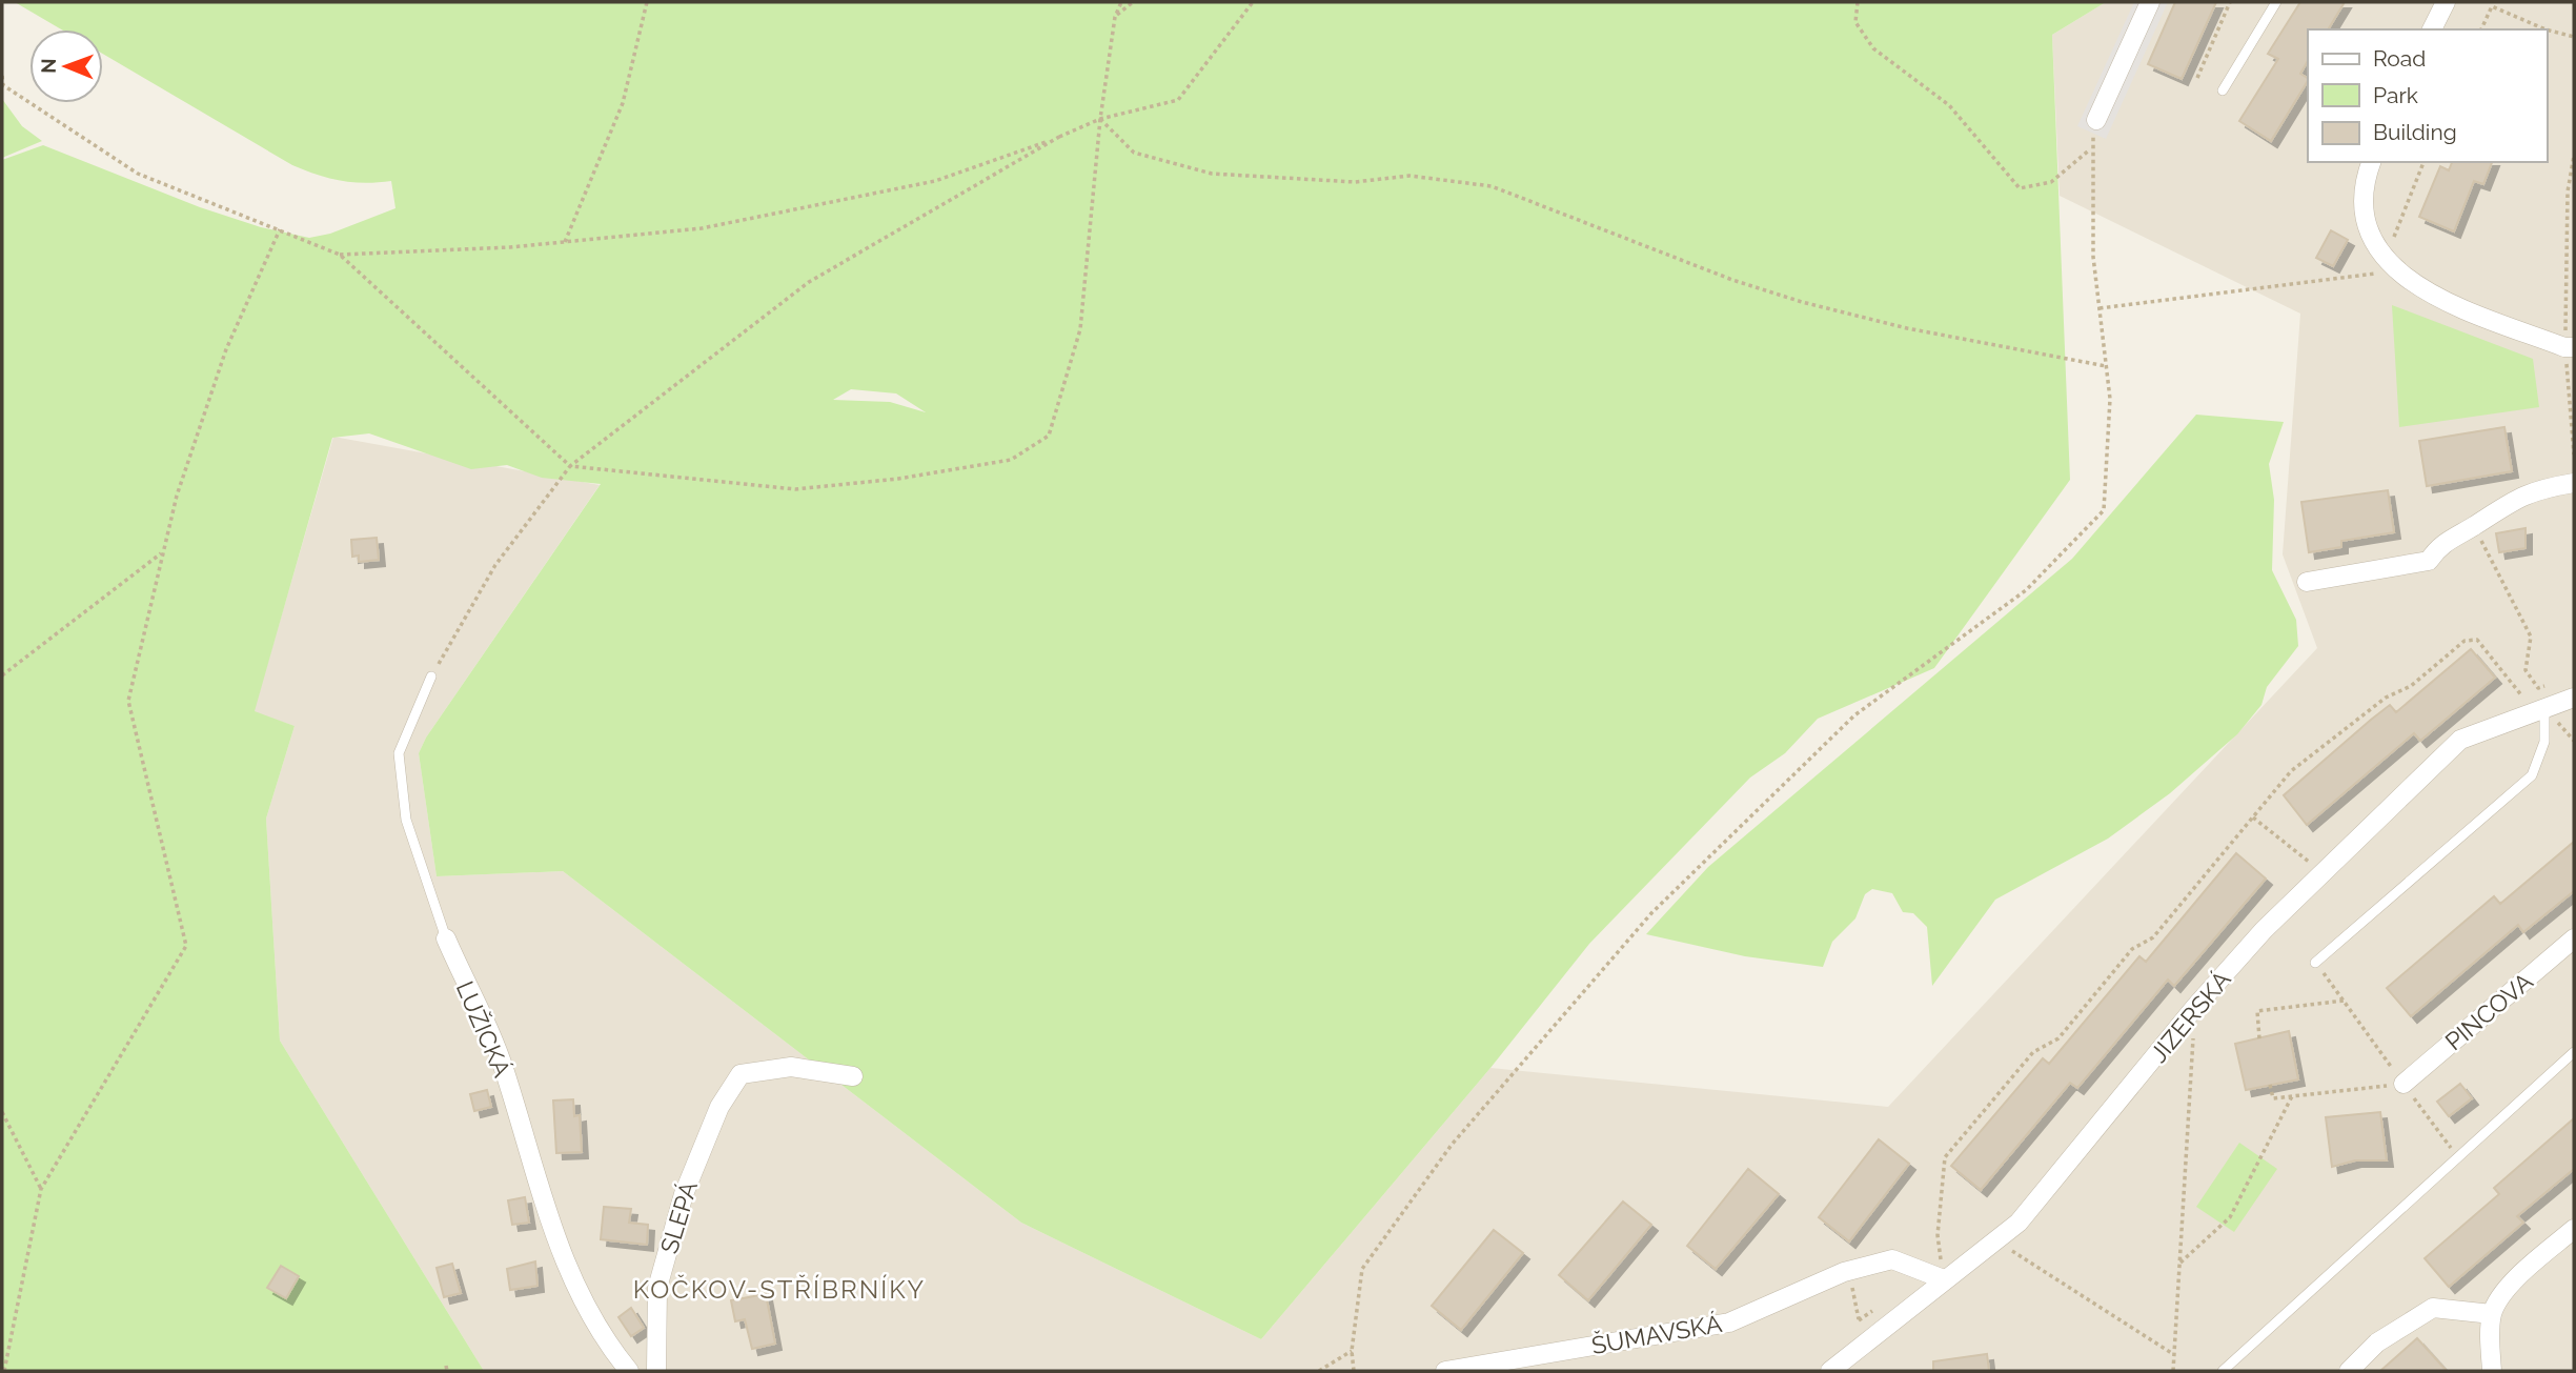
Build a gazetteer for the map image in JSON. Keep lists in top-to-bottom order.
{
  "streets": {
    "street": [
      "PINCOVA",
      "JIZERSKÁ",
      "LUŽICKÁ",
      "SLEPÁ",
      "ŠUMAVSKÁ"
    ]
  },
  "crossings": [
    ["JIZERSKÁ", "ŠUMAVSKÁ"]
  ],
  "districts": ["KOČKOV-STŘÍBRNÍKY"],
  "legend": ["Road", "Park", "Building"],
  "north": "left"
}
